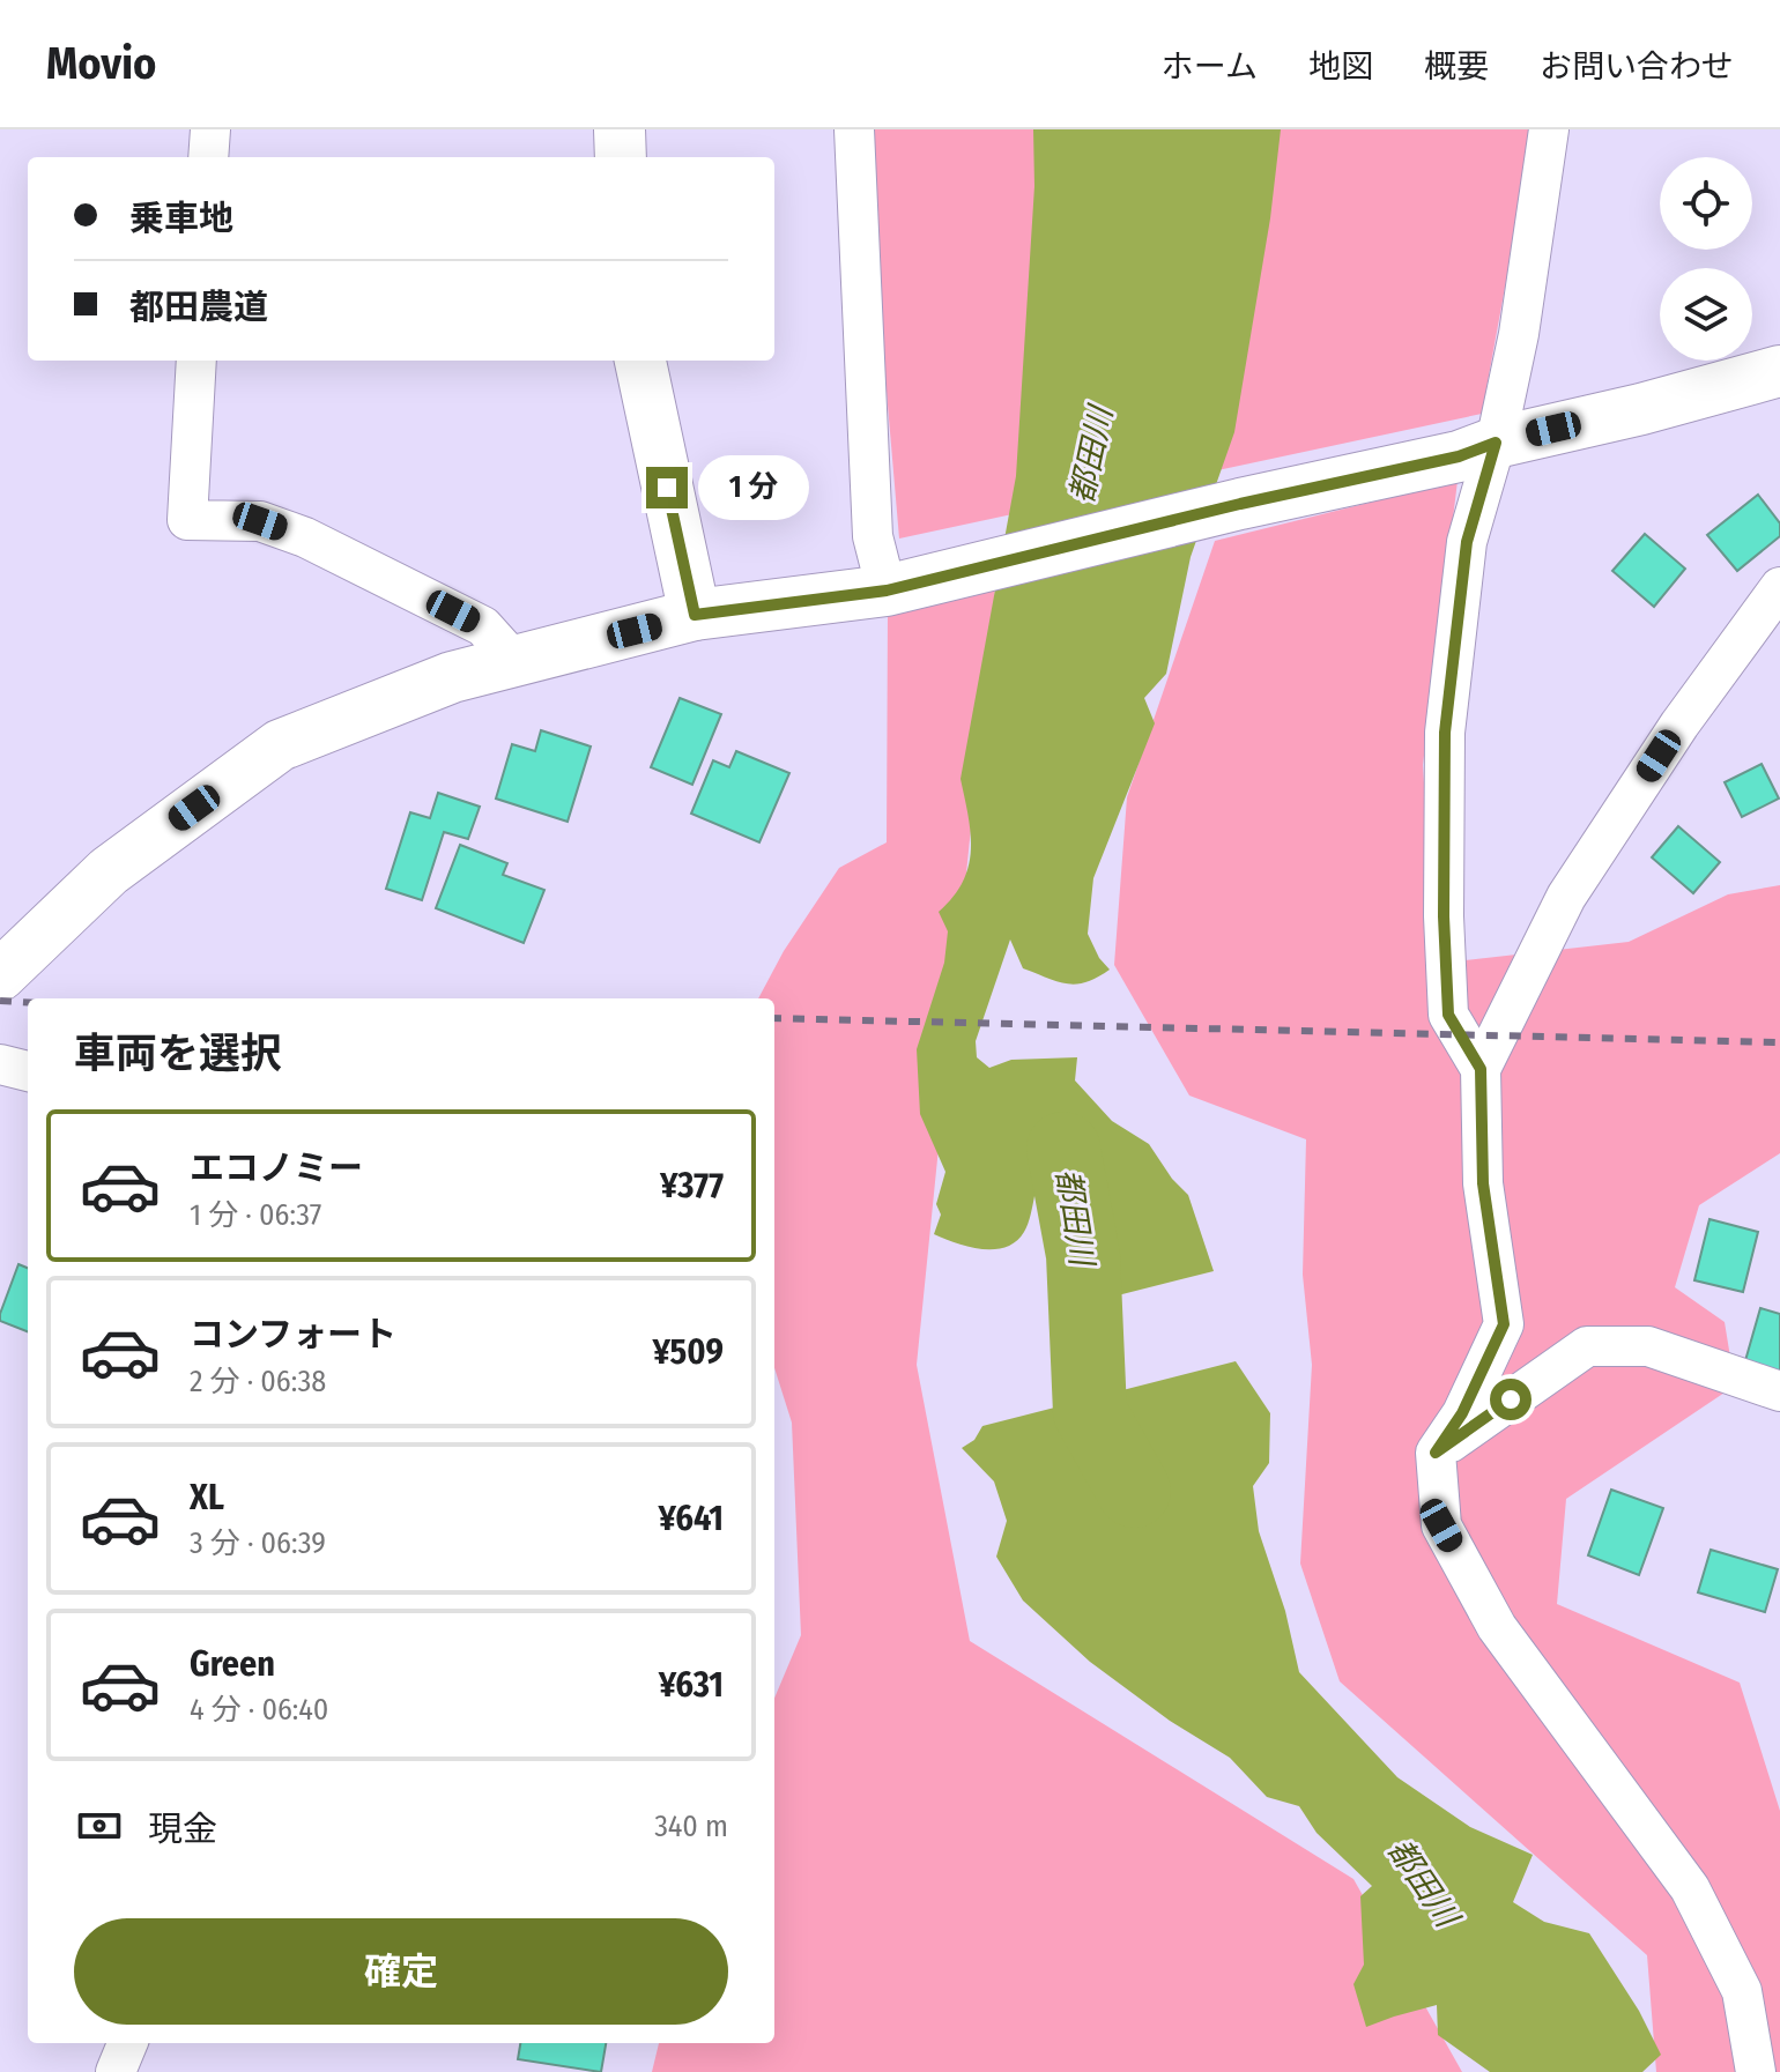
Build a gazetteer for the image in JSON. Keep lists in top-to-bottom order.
{
  "water": ["都田川"],
  "page": {
    "header": "Movio",
    "nav": [
      "ホーム",
      "地図",
      "概要",
      "お問い合わせ"
    ],
    "banner": ["乗車地", "都田農道"],
    "bubble": "1 分",
    "heading": "車両を選択",
    "list": [
      {
        "name": "エコノミー",
        "note": "1 分 · 06:37",
        "value": "¥377"
      },
      {
        "name": "コンフォート",
        "note": "2 分 · 06:38",
        "value": "¥509"
      },
      {
        "name": "XL",
        "note": "3 分 · 06:39",
        "value": "¥641"
      },
      {
        "name": "Green",
        "note": "4 分 · 06:40",
        "value": "¥631"
      }
    ],
    "pay": ["現金", "340 m"],
    "buttons": "確定"
  }
}
